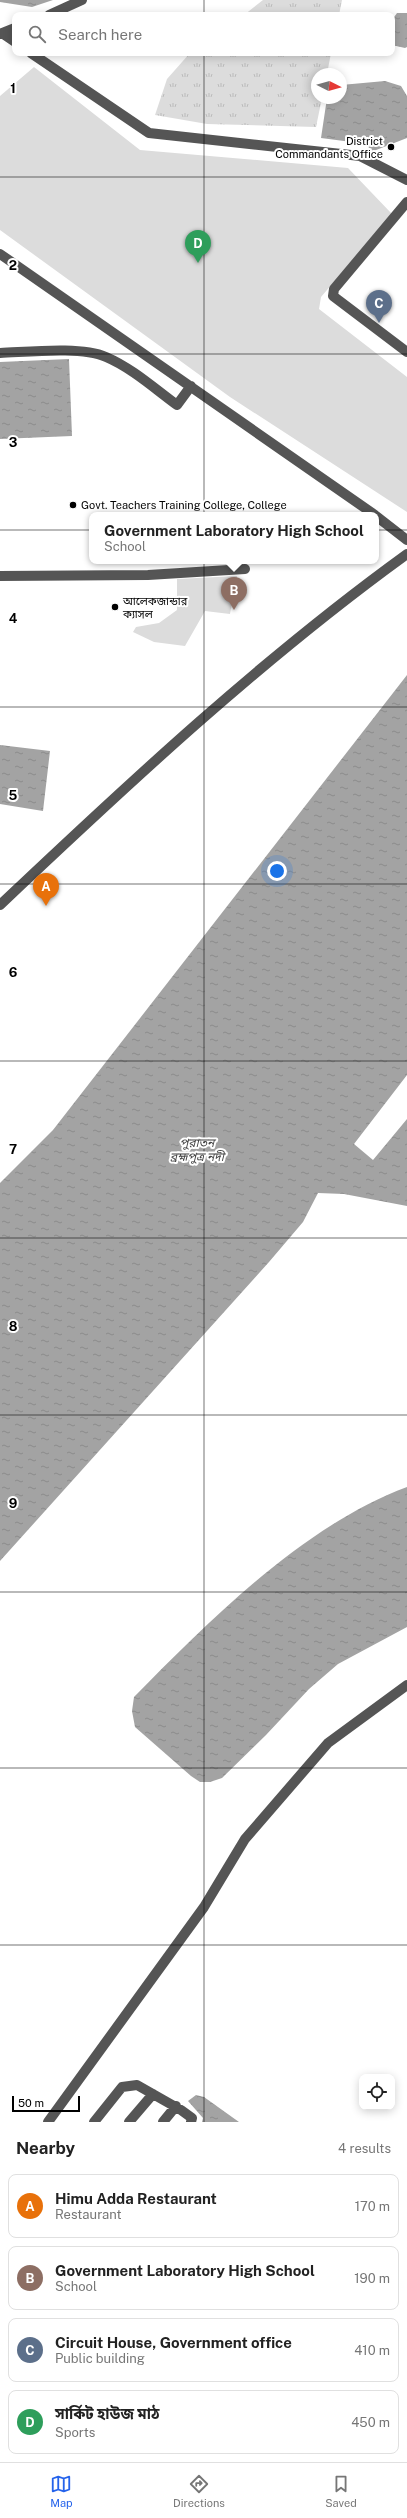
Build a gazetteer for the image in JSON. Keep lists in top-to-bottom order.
{
  "water": ["পুরাতন ব্রহ্মপুত্র নদী"],
  "places": ["District Commandants Office", "Govt. Teachers Training College, College", "আলেকজান্ডার ক্যাসল"],
  "scale_bar": "50 m",
  "north": "right",
  "page": {
    "search": "Search here",
    "pins": [
      "D",
      "C",
      "B",
      "A"
    ],
    "popup": ["Government Laboratory High School", "School"],
    "scale": "50 m",
    "heading": ["Nearby", "4 results"],
    "list": [
      {
        "mark": "A",
        "name": "Himu Adda Restaurant",
        "note": "Restaurant",
        "value": "170 m"
      },
      {
        "mark": "B",
        "name": "Government Laboratory High School",
        "note": "School",
        "value": "190 m"
      },
      {
        "mark": "C",
        "name": "Circuit House, Government office",
        "note": "Public building",
        "value": "410 m"
      },
      {
        "mark": "D",
        "name": "সার্কিট হাউজ মাঠ",
        "note": "Sports",
        "value": "450 m"
      }
    ],
    "nav": ["Map", "Directions", "Saved"]
  },
  "grid": {
    "rows": [
      "1",
      "2",
      "3",
      "4",
      "5",
      "6",
      "7",
      "8",
      "9"
    ]
  }
}
